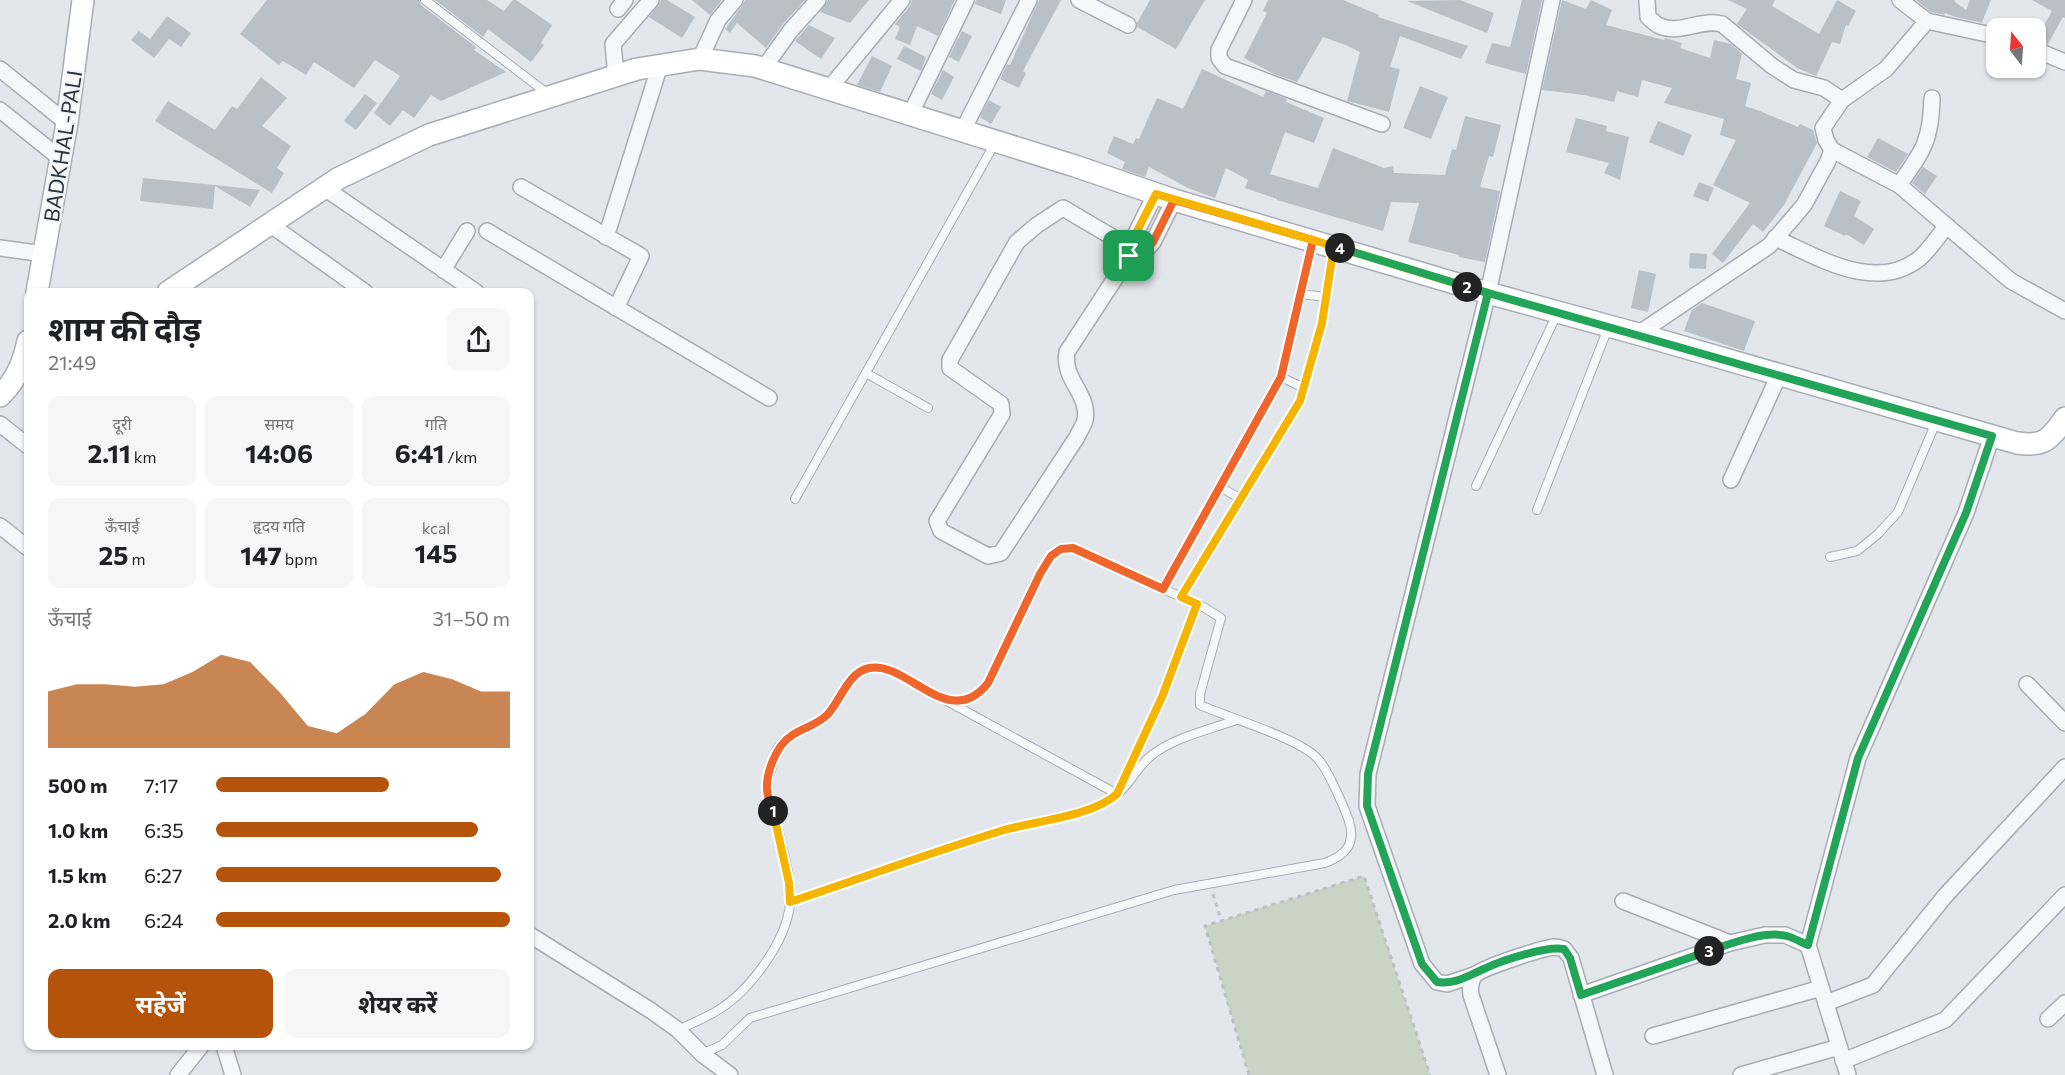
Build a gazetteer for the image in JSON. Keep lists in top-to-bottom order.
{
  "streets": {
    "street": ["BADKHAL-PALI"]
  },
  "north": "top",
  "page": {
    "pins": [
      "4",
      "2",
      "1",
      "3"
    ],
    "heading": ["शाम की दौड़", "21:49"],
    "stats": [
      ["दूरी", "2.11 km"],
      ["समय", "14:06"],
      ["गति", "6:41 /km"],
      ["ऊँचाई", "25 m"],
      ["हृदय गति", "147 bpm"],
      ["kcal", "145"]
    ],
    "chart": ["ऊँचाई", "31–50 m"],
    "list": [
      {
        "name": "500 m",
        "note": "7:17"
      },
      {
        "name": "1.0 km",
        "note": "6:35"
      },
      {
        "name": "1.5 km",
        "note": "6:27"
      },
      {
        "name": "2.0 km",
        "note": "6:24"
      }
    ],
    "buttons": ["सहेजें", "शेयर करें"]
  }
}
